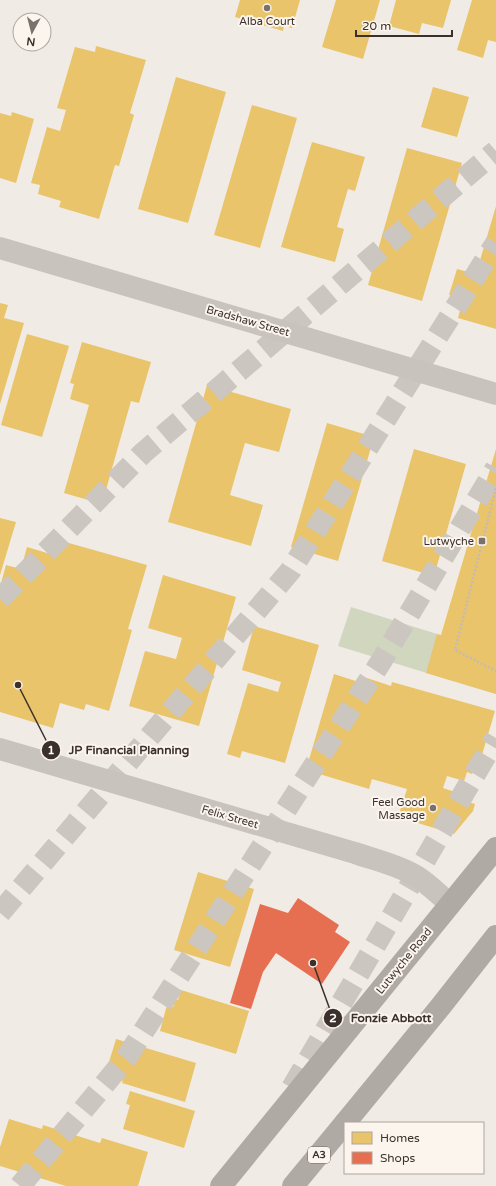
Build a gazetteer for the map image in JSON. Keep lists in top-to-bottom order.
{
  "streets": {
    "highway": ["Lutwyche Road", "A3"],
    "street": ["Bradshaw Street", "Felix Street"]
  },
  "crossings": [
    ["Felix Street", "Lutwyche Road"]
  ],
  "places": {
    "other": [
      "Alba Court",
      "JP Financial Planning",
      "Feel Good Massage",
      "Fonzie Abbott"
    ],
    "transit": ["Lutwyche"]
  },
  "legend": ["Homes", "Shops"],
  "scale_bar": "20 m",
  "north": "bottom"
}
